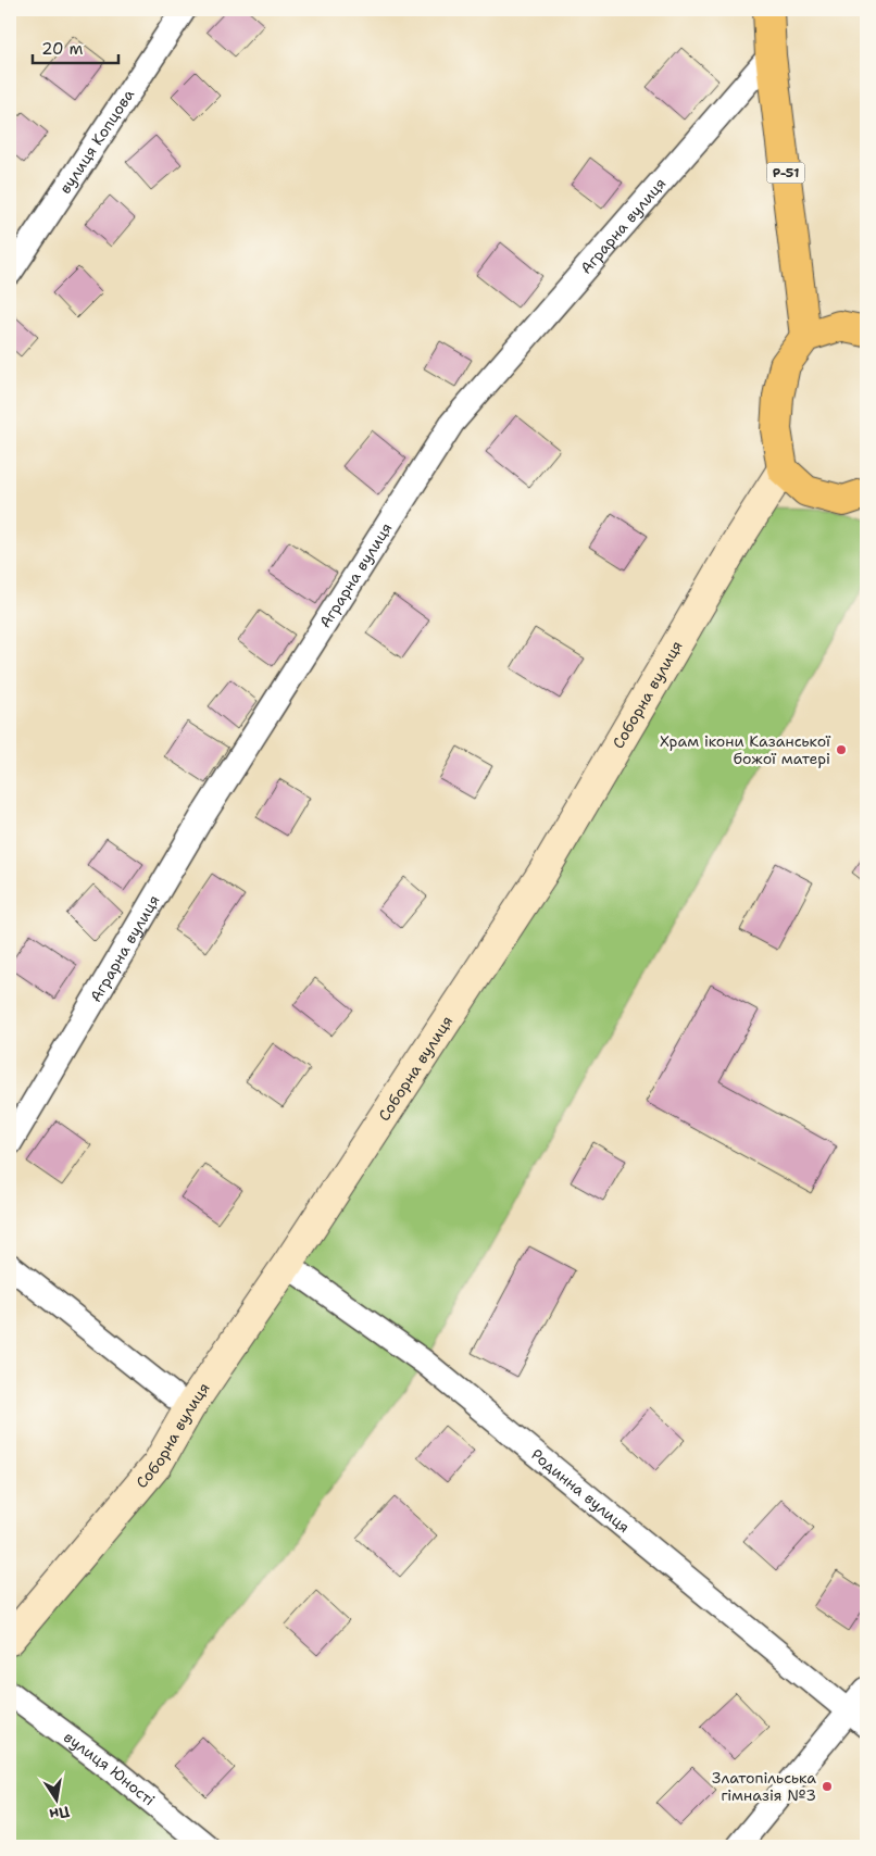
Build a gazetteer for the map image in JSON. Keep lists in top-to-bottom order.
{
  "streets": {
    "main road": ["Р-51", "Соборна вулиця"],
    "street": [
      "вулиця Копцова",
      "Аграрна вулиця",
      "Родинна вулиця",
      "вулиця Юності"
    ]
  },
  "crossings": [
    ["Р-51", "Аграрна вулиця"],
    ["Соборна вулиця", "Родинна вулиця"]
  ],
  "places": ["Храм ікони Казанської божої матері", "Златопільська гімназія №3"],
  "scale_bar": "20 m",
  "north": "bottom"
}
